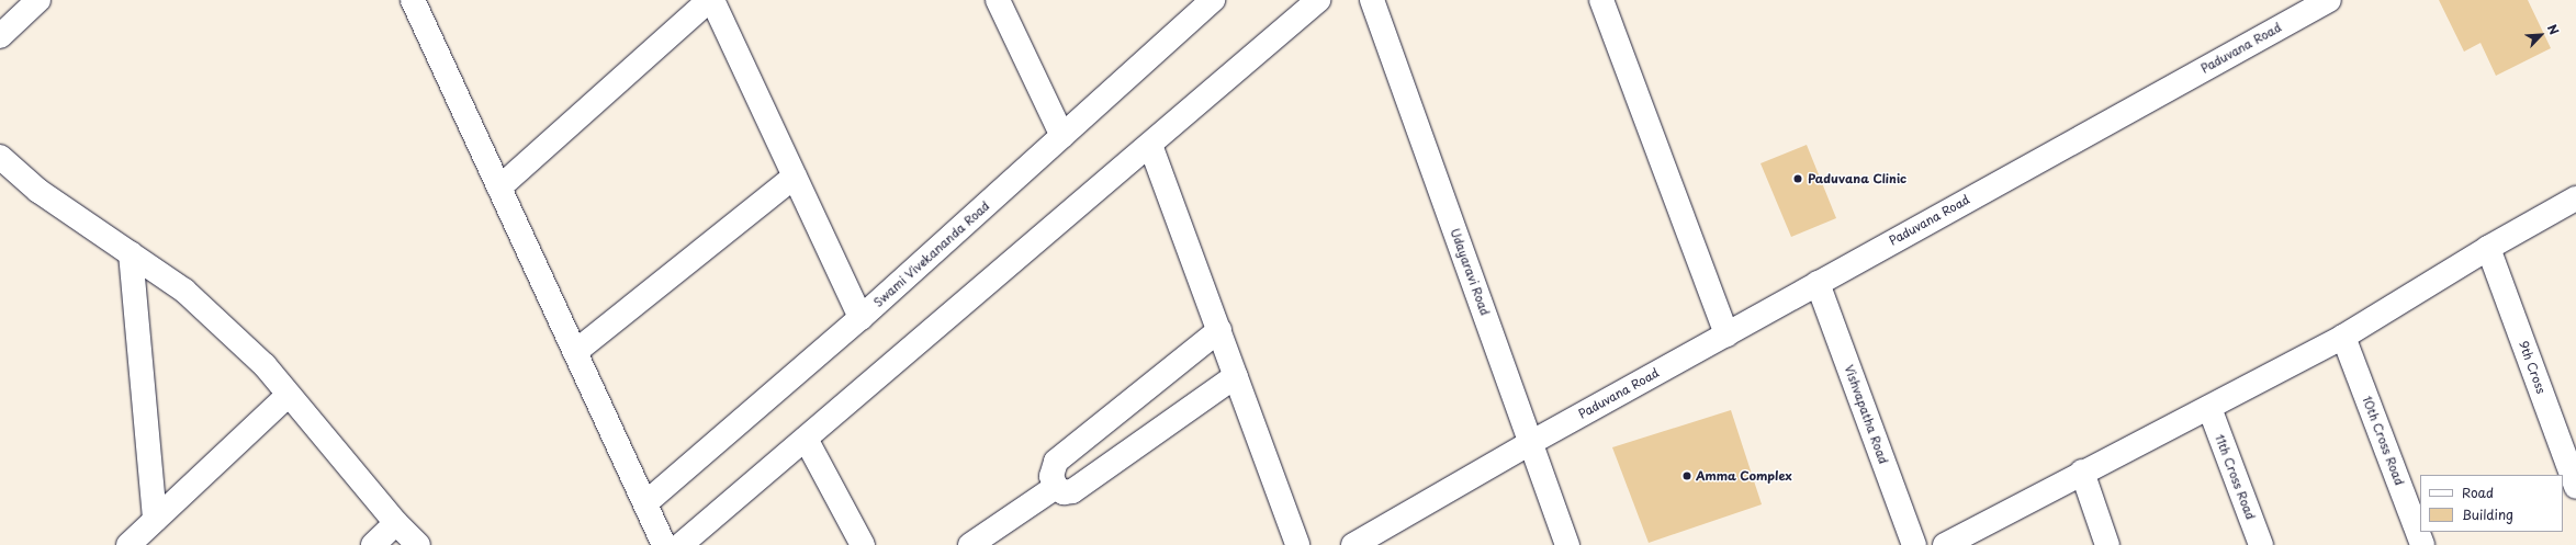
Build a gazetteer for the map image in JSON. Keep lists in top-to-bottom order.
{
  "streets": {
    "street": [
      "Paduvana Road",
      "Swami Vivekananda Road",
      "Udayaravi Road",
      "9th Cross",
      "Vishvapatha Road",
      "10th Cross Road",
      "11th Cross Road"
    ]
  },
  "crossings": [
    ["Paduvana Road", "Udayaravi Road"],
    ["Paduvana Road", "Vishvapatha Road"]
  ],
  "places": ["Paduvana Clinic", "Amma Complex"],
  "legend": ["Road", "Building"],
  "north": "top right"
}
